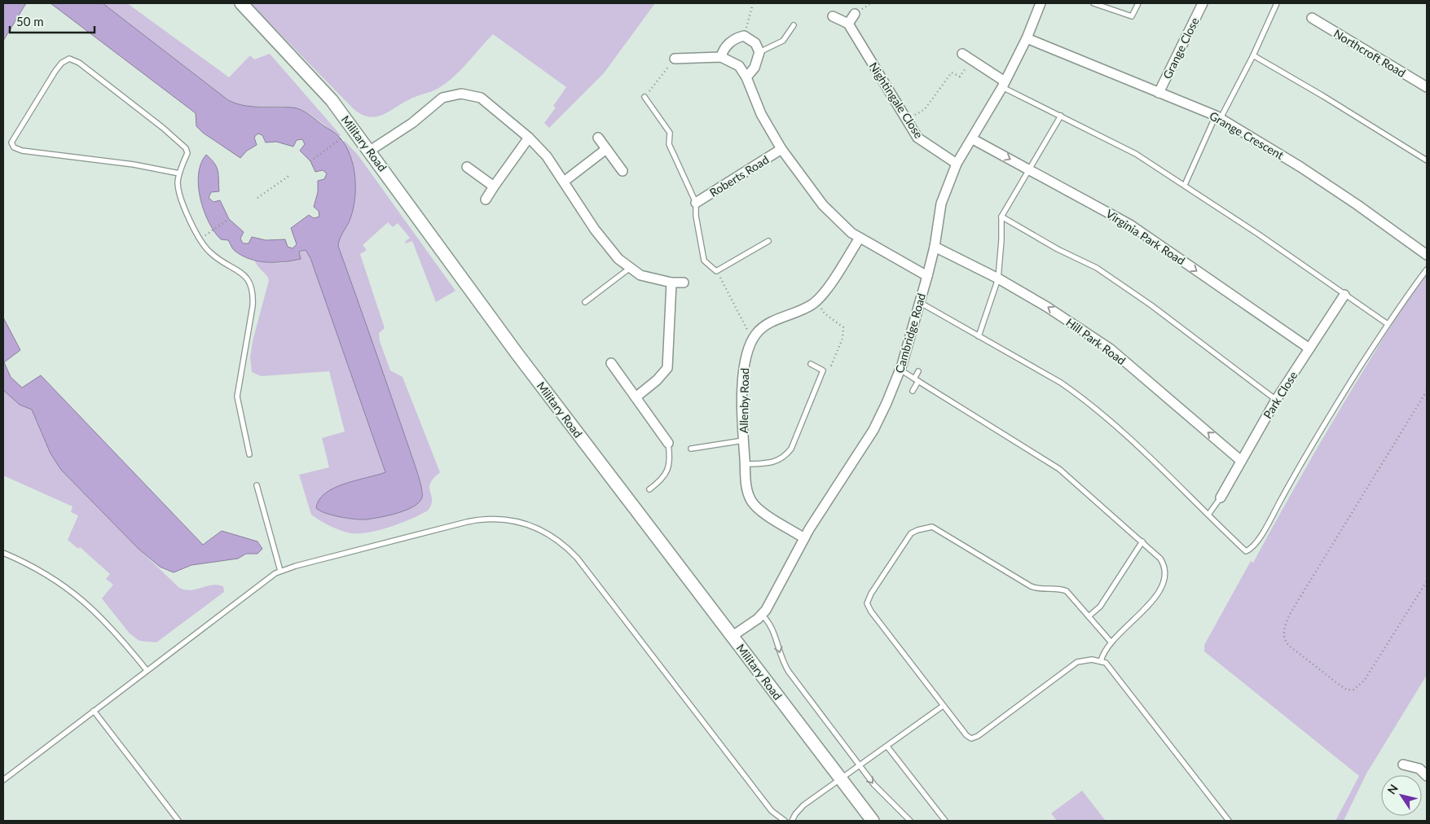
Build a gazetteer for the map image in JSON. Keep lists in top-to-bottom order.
{
  "streets": {
    "street": [
      "Grange Close",
      "Northcroft Road",
      "Nightingale Close",
      "Grange Crescent",
      "Military Road",
      "Roberts Road",
      "Virginia Park Road",
      "Cambridge Road",
      "Hill Park Road",
      "Park Close",
      "Allenby Road"
    ]
  },
  "crossings": [
    ["Grange Close", "Grange Crescent"],
    ["Nightingale Close", "Cambridge Road"],
    ["Grange Crescent", "Cambridge Road"],
    ["Military Road", "Cambridge Road"],
    ["Virginia Park Road", "Cambridge Road"],
    ["Virginia Park Road", "Park Close"],
    ["Cambridge Road", "Hill Park Road"],
    ["Cambridge Road", "Allenby Road"],
    ["Hill Park Road", "Park Close"]
  ],
  "one_way": ["Virginia Park Road", "Hill Park Road"],
  "scale_bar": "50 m",
  "north": "top left"
}
